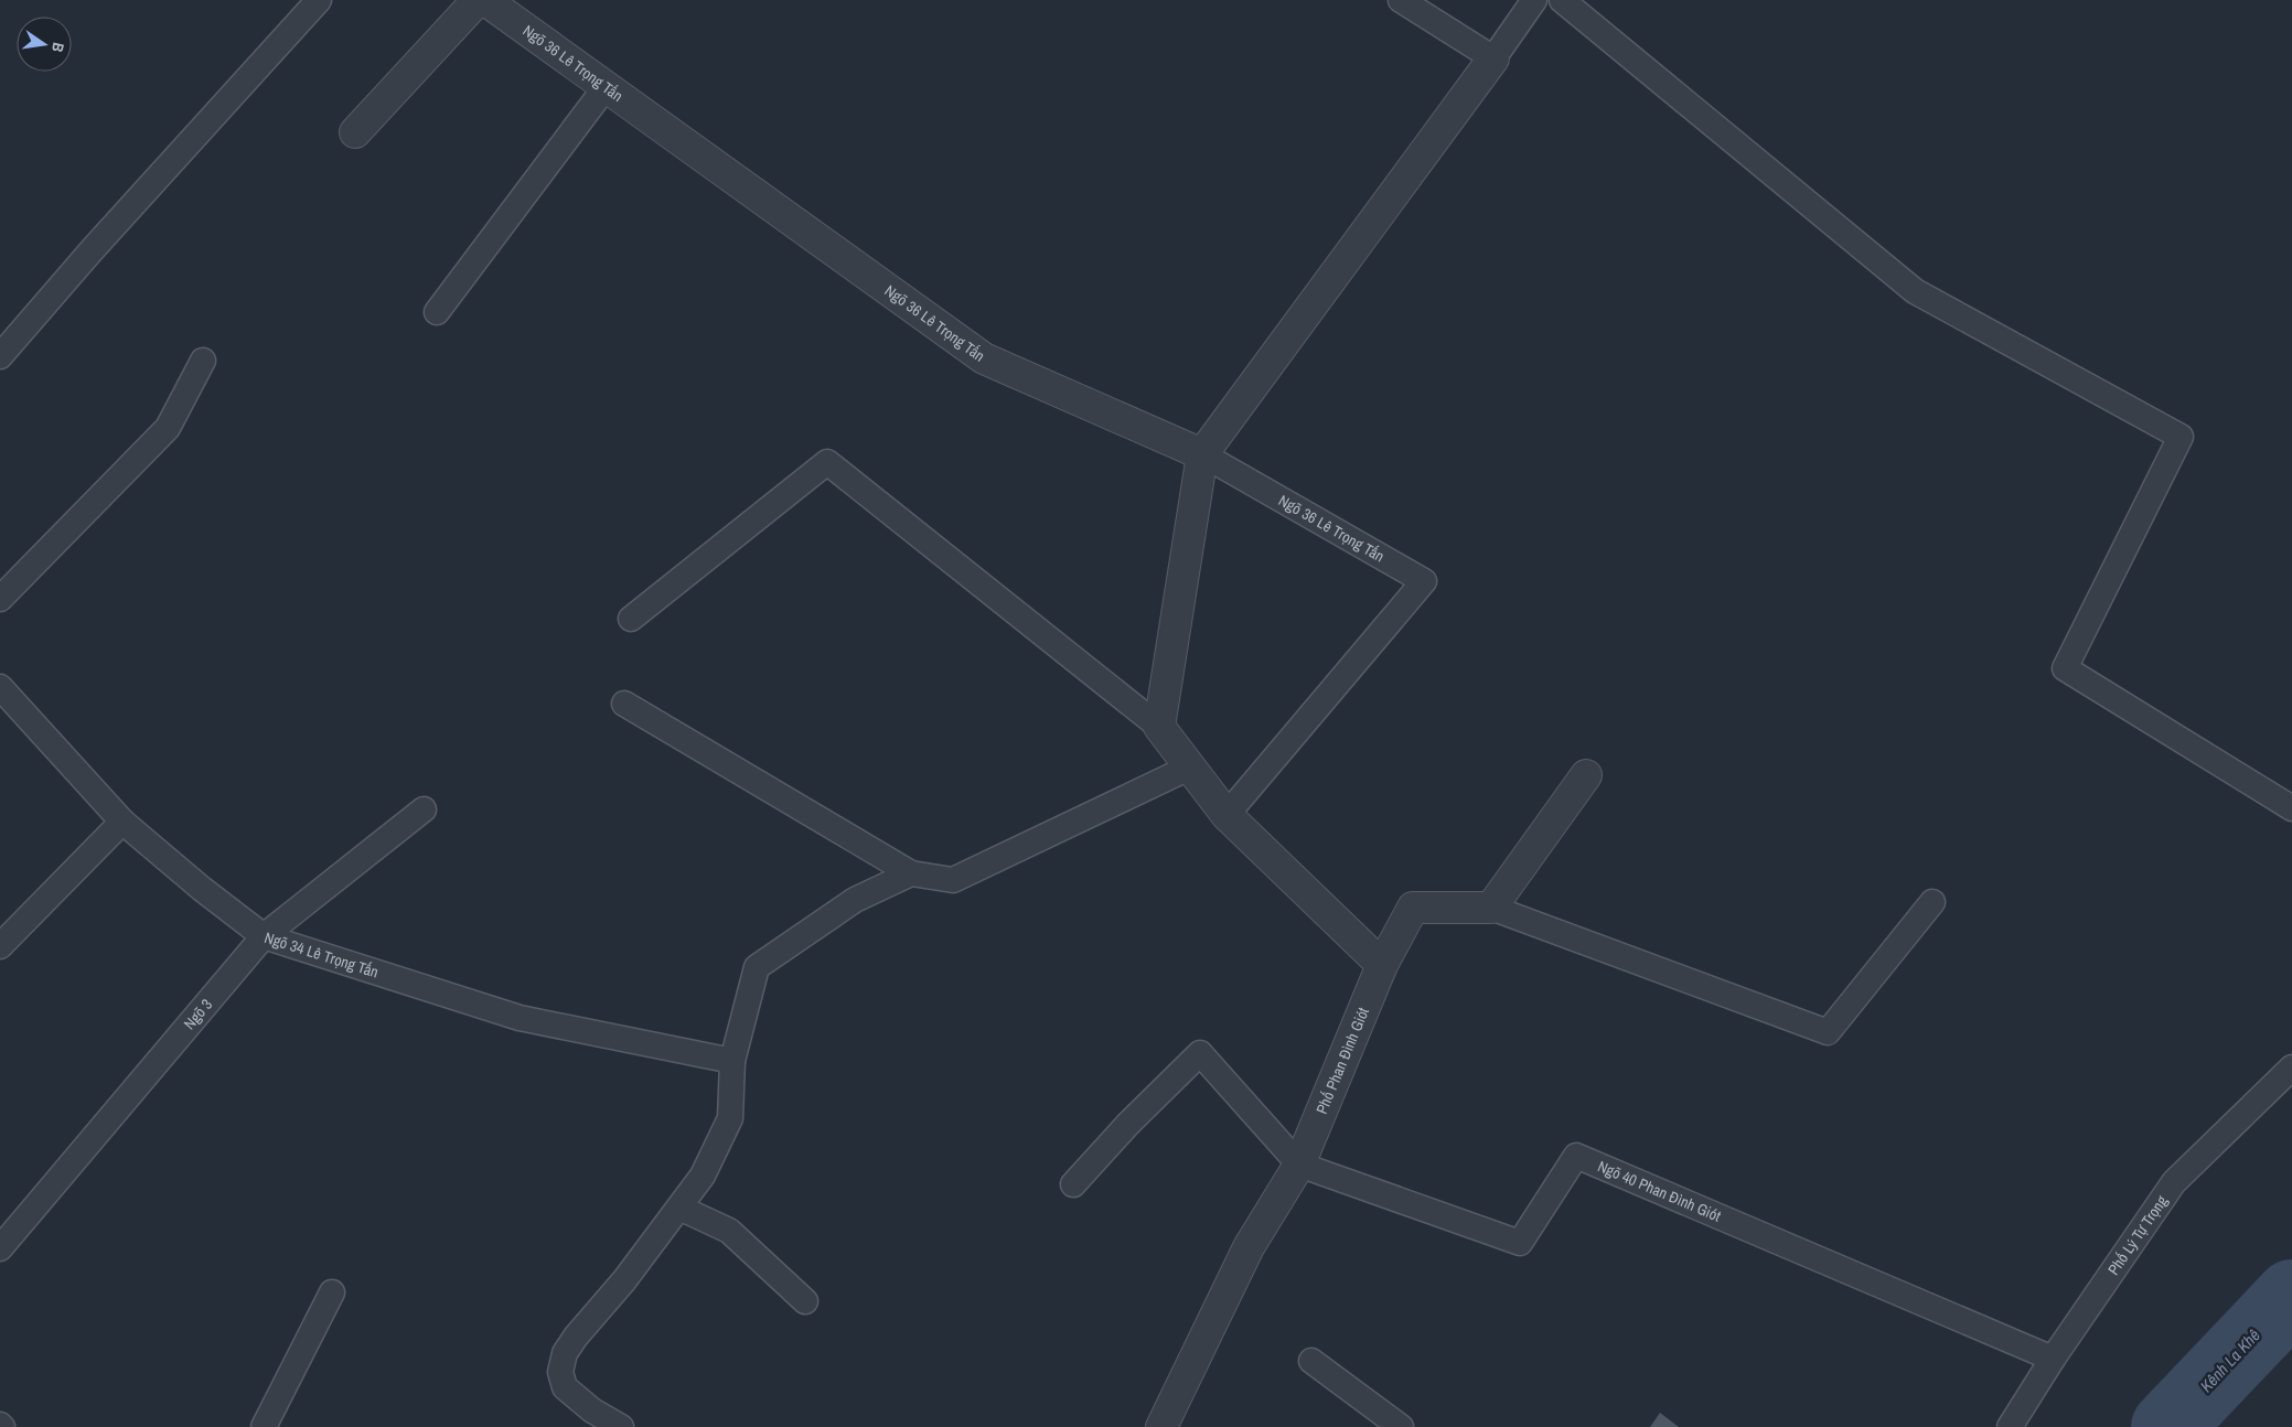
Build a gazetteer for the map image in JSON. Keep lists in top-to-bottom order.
{
  "streets": {
    "street": ["Ngõ 36 Lê Trọng Tấn", "Phố Phan Đình Giót"],
    "lane": [
      "Ngõ 34 Lê Trọng Tấn",
      "Ngõ 3",
      "Ngõ 40 Phan Đình Giót",
      "Phố Lý Tự Trọng"
    ]
  },
  "crossings": [
    ["Ngõ 34 Lê Trọng Tấn", "Ngõ 3"],
    ["Phố Phan Đình Giót", "Ngõ 40 Phan Đình Giót"],
    ["Ngõ 40 Phan Đình Giót", "Phố Lý Tự Trọng"]
  ],
  "water": ["Kênh La Khê"],
  "north": "right"
}
